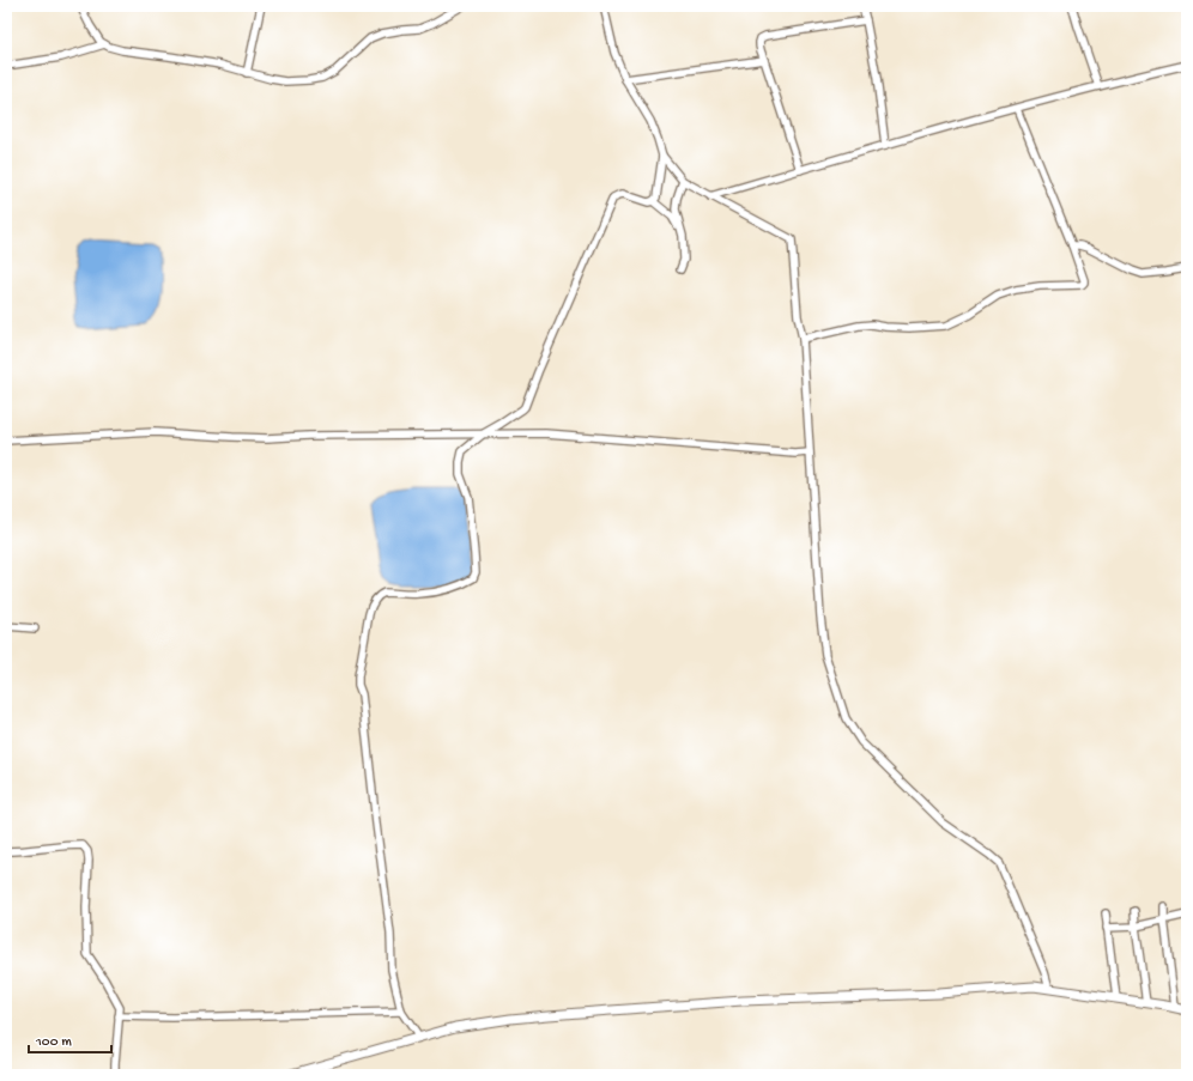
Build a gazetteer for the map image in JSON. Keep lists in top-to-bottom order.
{
  "scale_bar": "100 m"
}
